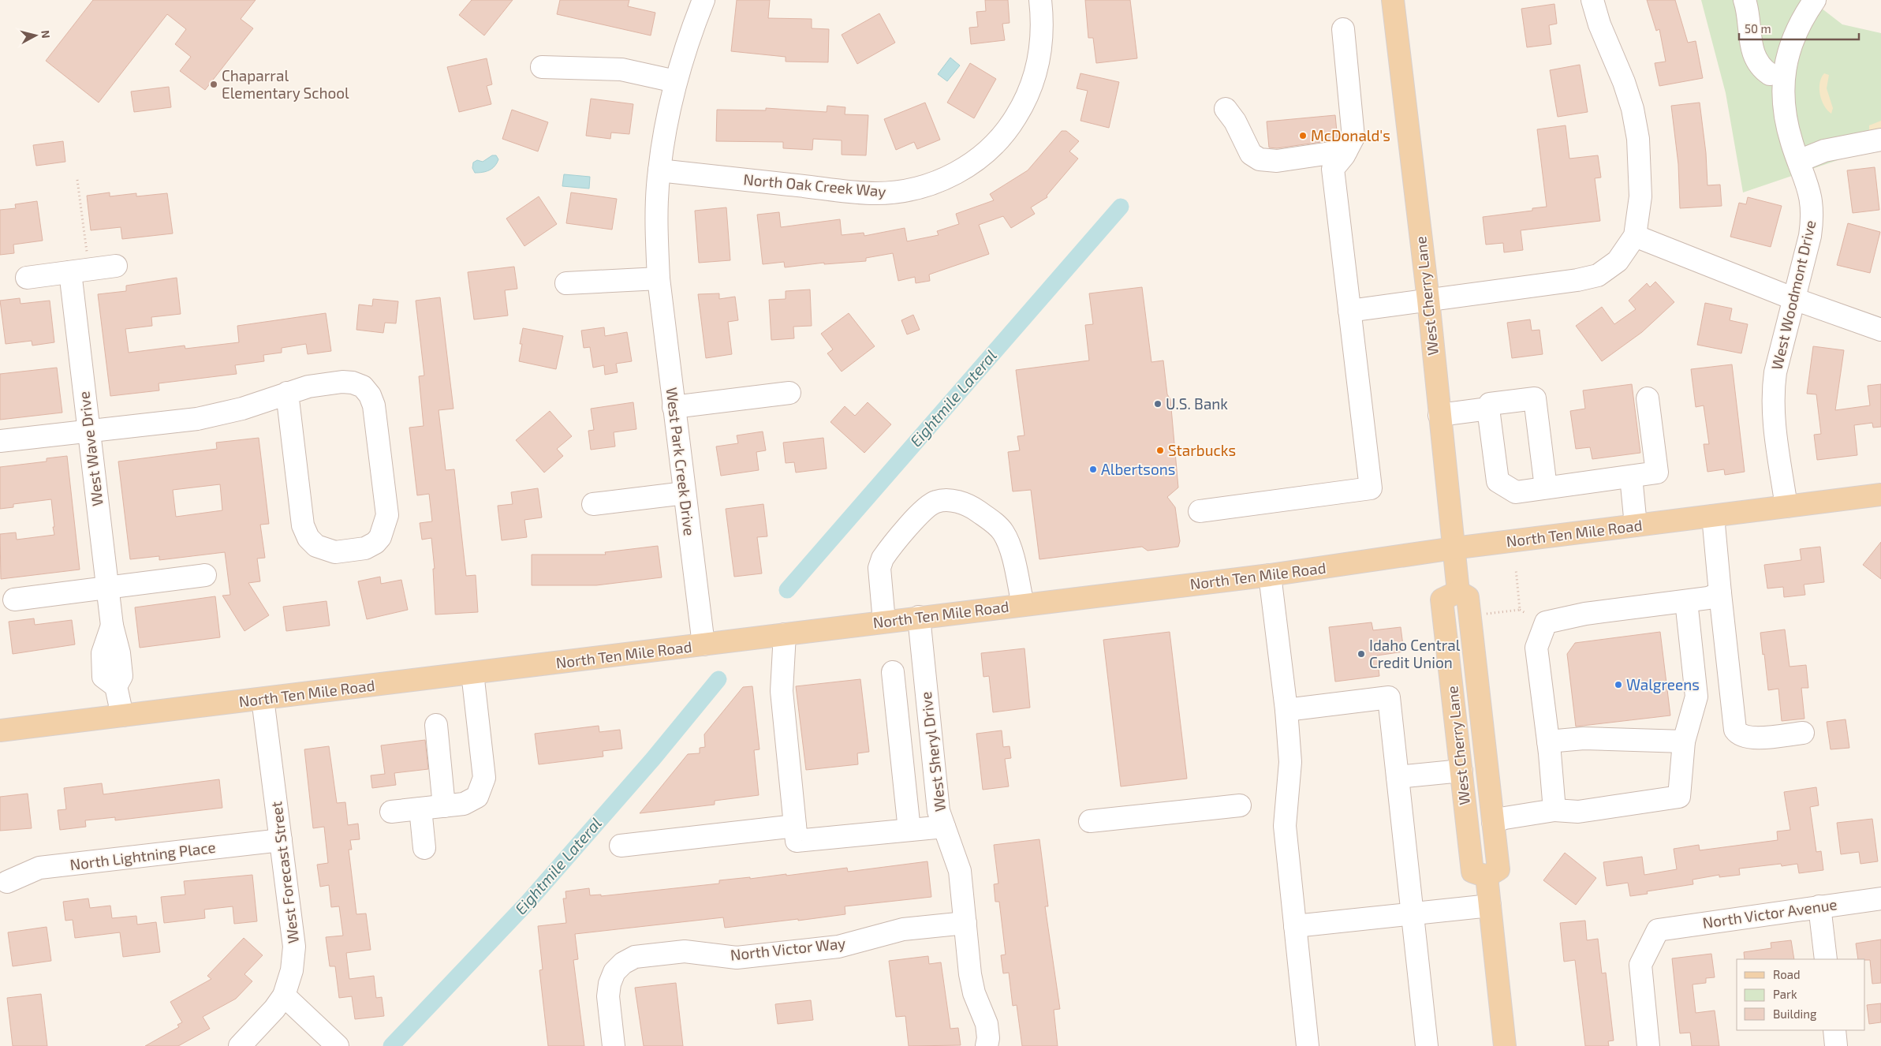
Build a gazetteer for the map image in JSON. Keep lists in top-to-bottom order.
{
  "streets": {
    "main road": ["West Cherry Lane", "North Ten Mile Road"],
    "street": [
      "North Oak Creek Way",
      "West Woodmont Drive",
      "West Wave Drive",
      "West Park Creek Drive",
      "West Sheryl Drive",
      "North Lightning Place",
      "West Forecast Street",
      "North Victor Avenue",
      "North Victor Way"
    ]
  },
  "crossings": [
    ["North Oak Creek Way", "West Park Creek Drive"],
    ["West Woodmont Drive", "North Ten Mile Road"],
    ["West Cherry Lane", "North Ten Mile Road"],
    ["West Wave Drive", "North Ten Mile Road"],
    ["West Park Creek Drive", "North Ten Mile Road"],
    ["North Ten Mile Road", "West Sheryl Drive"],
    ["North Ten Mile Road", "West Forecast Street"],
    ["West Sheryl Drive", "North Victor Way"],
    ["North Lightning Place", "West Forecast Street"]
  ],
  "water": ["Eightmile Lateral"],
  "places": [
    "Chaparral Elementary School",
    "McDonald's",
    "U.S. Bank",
    "Starbucks",
    "Albertsons",
    "Idaho Central Credit Union",
    "Walgreens"
  ],
  "legend": ["Road", "Park", "Building"],
  "scale_bar": "50 m",
  "north": "right"
}
